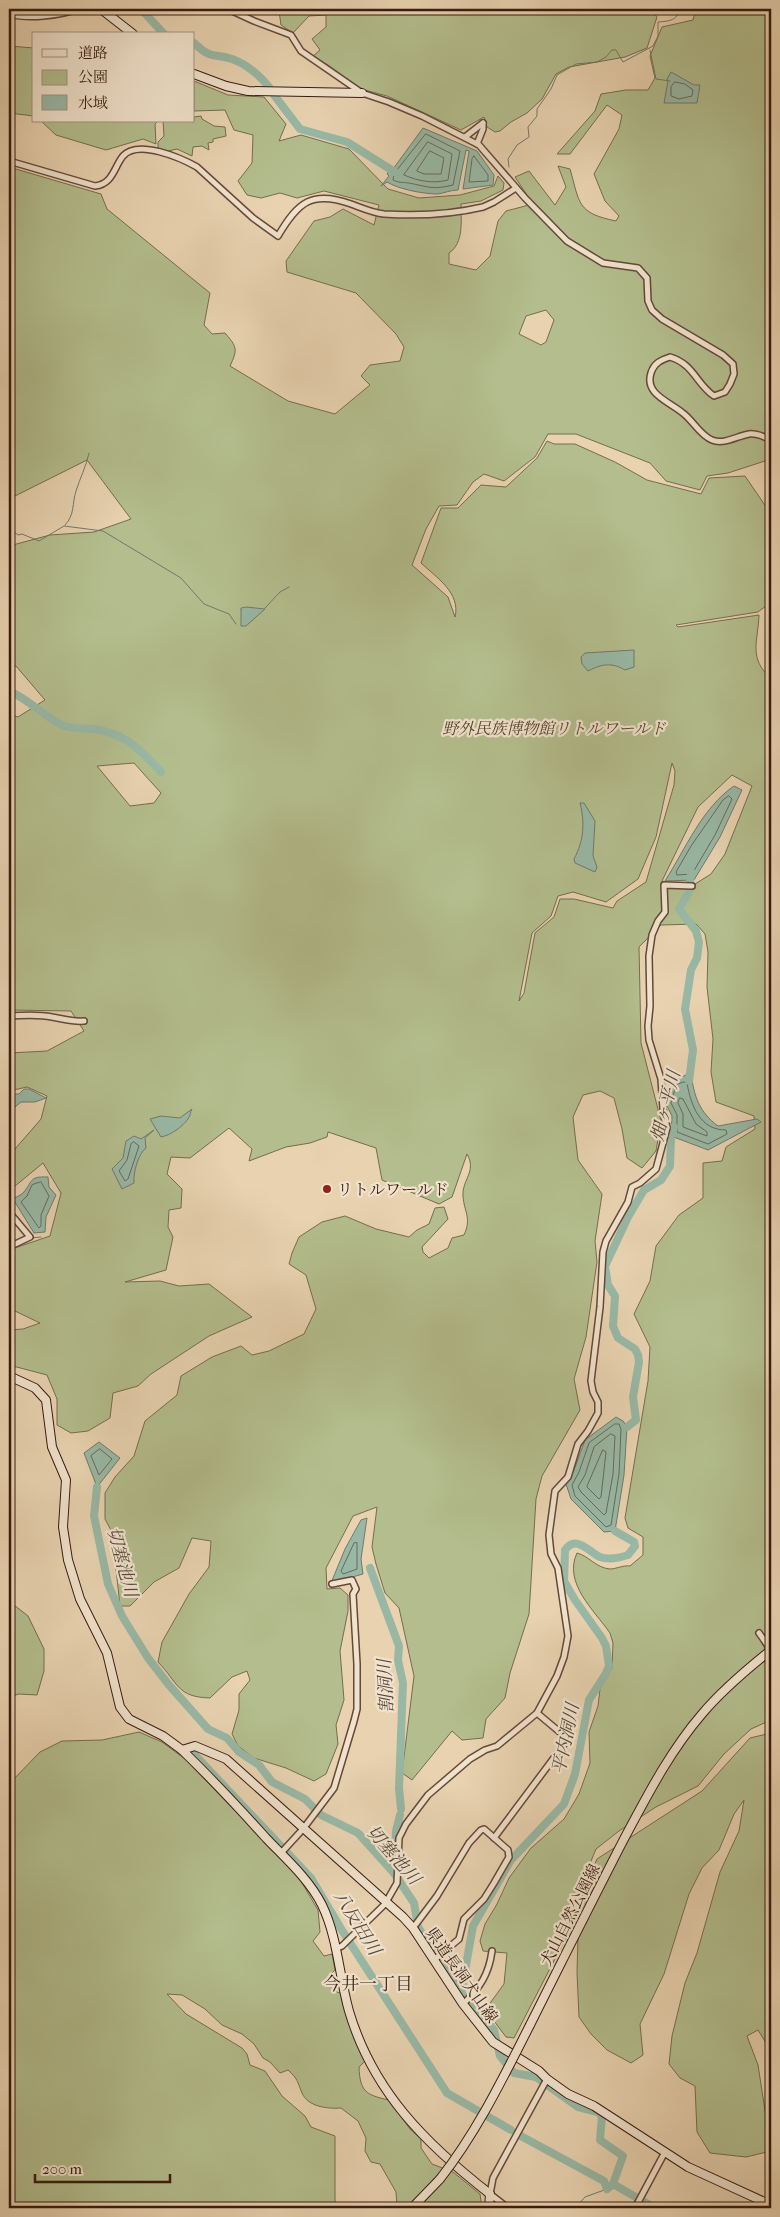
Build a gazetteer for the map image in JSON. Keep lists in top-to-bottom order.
{
  "streets": {
    "main road": ["犬山自然公園線", "県道長洞犬山線"]
  },
  "districts": ["今井一丁目"],
  "water": [
    "畑ヶ平川",
    "切塞池川",
    "割洞川",
    "平内洞川",
    "八反田川"
  ],
  "parks": ["野外民族博物館リトルワールド"],
  "places": ["リトルワールド"],
  "legend": ["道路", "公園", "水域"],
  "scale_bar": "200 m"
}
